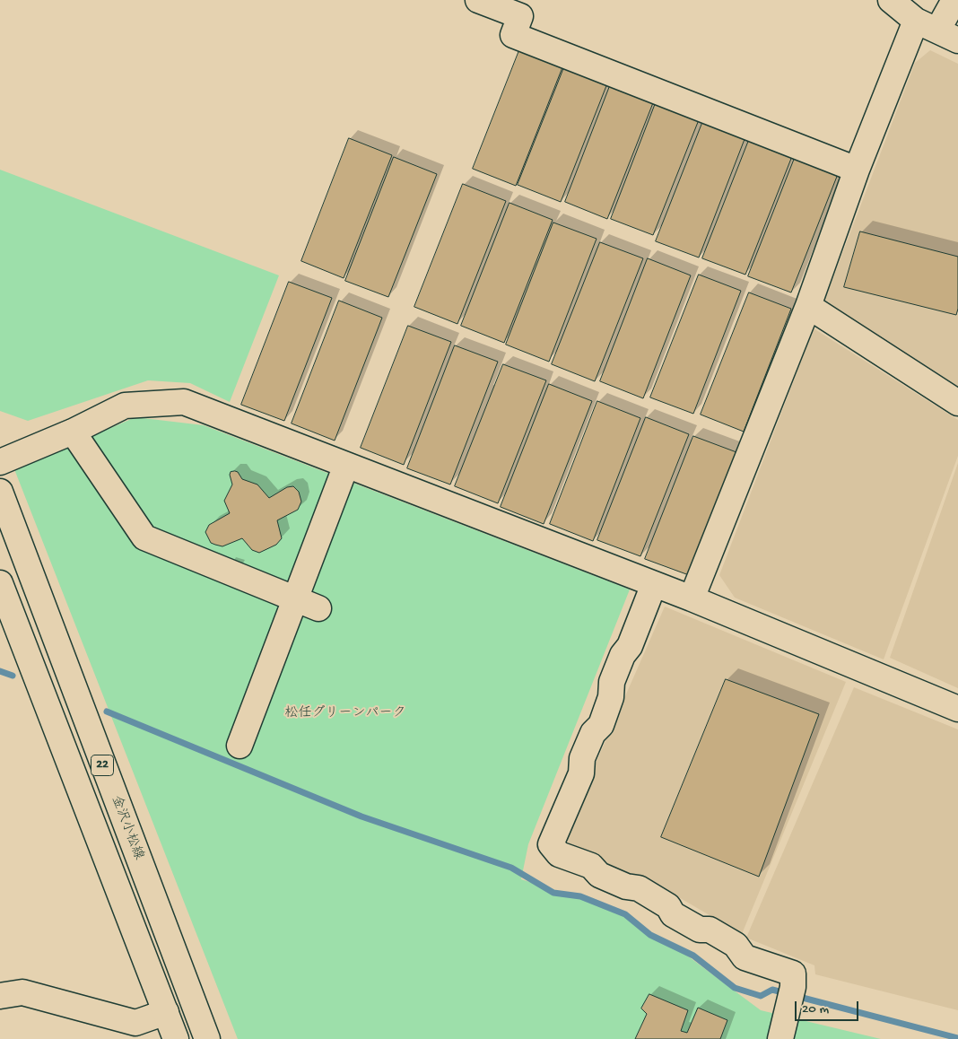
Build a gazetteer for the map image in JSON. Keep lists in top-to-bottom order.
{
  "streets": {
    "street": ["22", "金沢小松線"]
  },
  "parks": ["松任グリーンパーク"],
  "scale_bar": "20 m"
}
